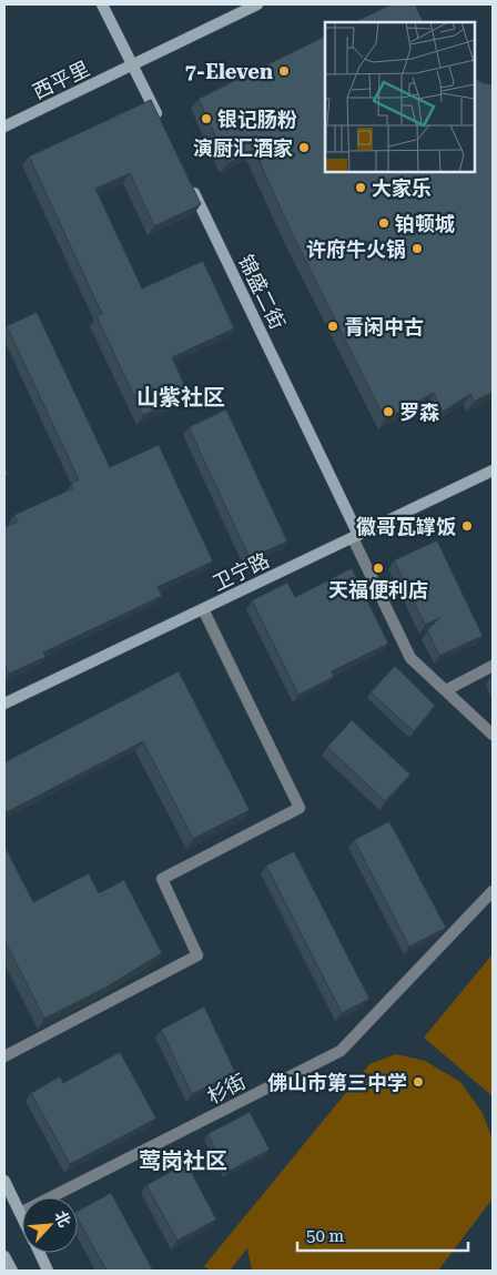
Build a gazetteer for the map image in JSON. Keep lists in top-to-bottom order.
{
  "streets": {
    "street": [
      "西平里",
      "锦盛二街",
      "卫宁路",
      "杉街"
    ]
  },
  "crossings": [
    ["锦盛二街", "卫宁路"]
  ],
  "districts": ["山紫社区", "莺岗社区"],
  "places": [
    "7-Eleven",
    "银记肠粉",
    "演厨汇酒家",
    "大家乐",
    "铂顿城",
    "许府牛火锅",
    "青闲中古",
    "罗森",
    "徽哥瓦罉饭",
    "天福便利店",
    "佛山市第三中学"
  ],
  "scale_bar": "50 m",
  "north": "top right"
}
